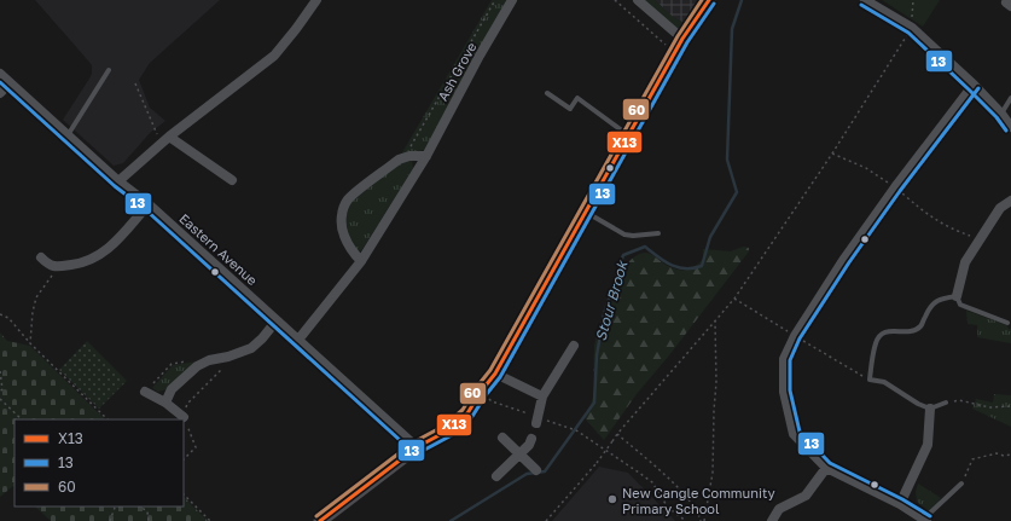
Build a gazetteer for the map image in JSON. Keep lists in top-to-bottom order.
{
  "streets": {
    "street": ["Ash Grove", "Eastern Avenue"]
  },
  "crossings": [
    ["Ash Grove", "Eastern Avenue"]
  ],
  "water": ["Stour Brook"],
  "places": ["New Cangle Community Primary School"],
  "lines": ["transit line X13", "transit line 60", "transit line 13"],
  "legend": ["X13", "13", "60"]
}
